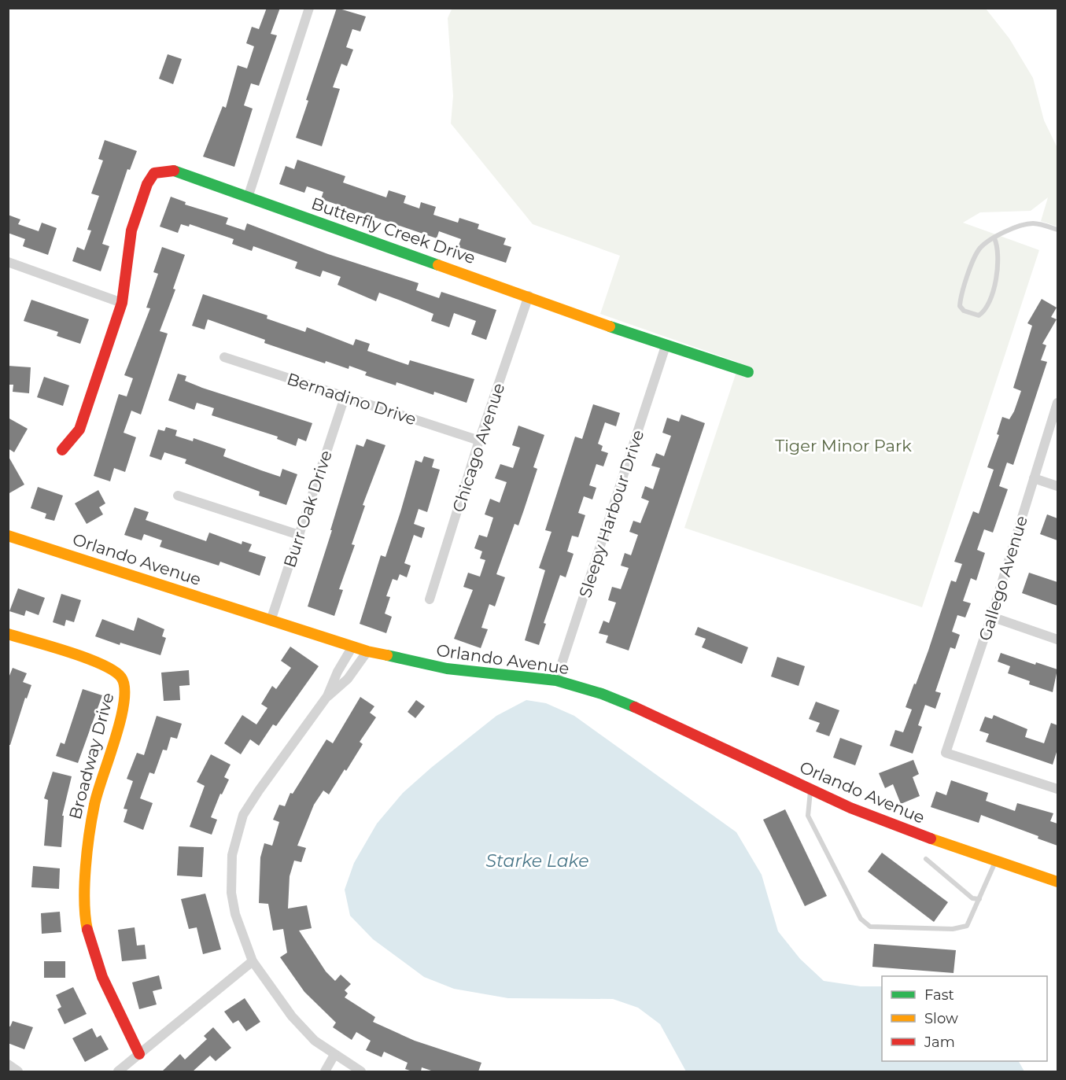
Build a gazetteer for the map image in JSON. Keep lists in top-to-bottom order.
{
  "streets": {
    "street": [
      "Butterfly Creek Drive",
      "Bernadino Drive",
      "Chicago Avenue",
      "Burr Oak Drive",
      "Sleepy Harbour Drive",
      "Orlando Avenue",
      "Gallego Avenue",
      "Broadway Drive"
    ]
  },
  "crossings": [
    ["Butterfly Creek Drive", "Chicago Avenue"],
    ["Butterfly Creek Drive", "Sleepy Harbour Drive"],
    ["Bernadino Drive", "Chicago Avenue"],
    ["Bernadino Drive", "Burr Oak Drive"],
    ["Burr Oak Drive", "Orlando Avenue"],
    ["Sleepy Harbour Drive", "Orlando Avenue"]
  ],
  "water": ["Starke Lake"],
  "parks": ["Tiger Minor Park"],
  "legend": ["Fast", "Slow", "Jam"]
}
